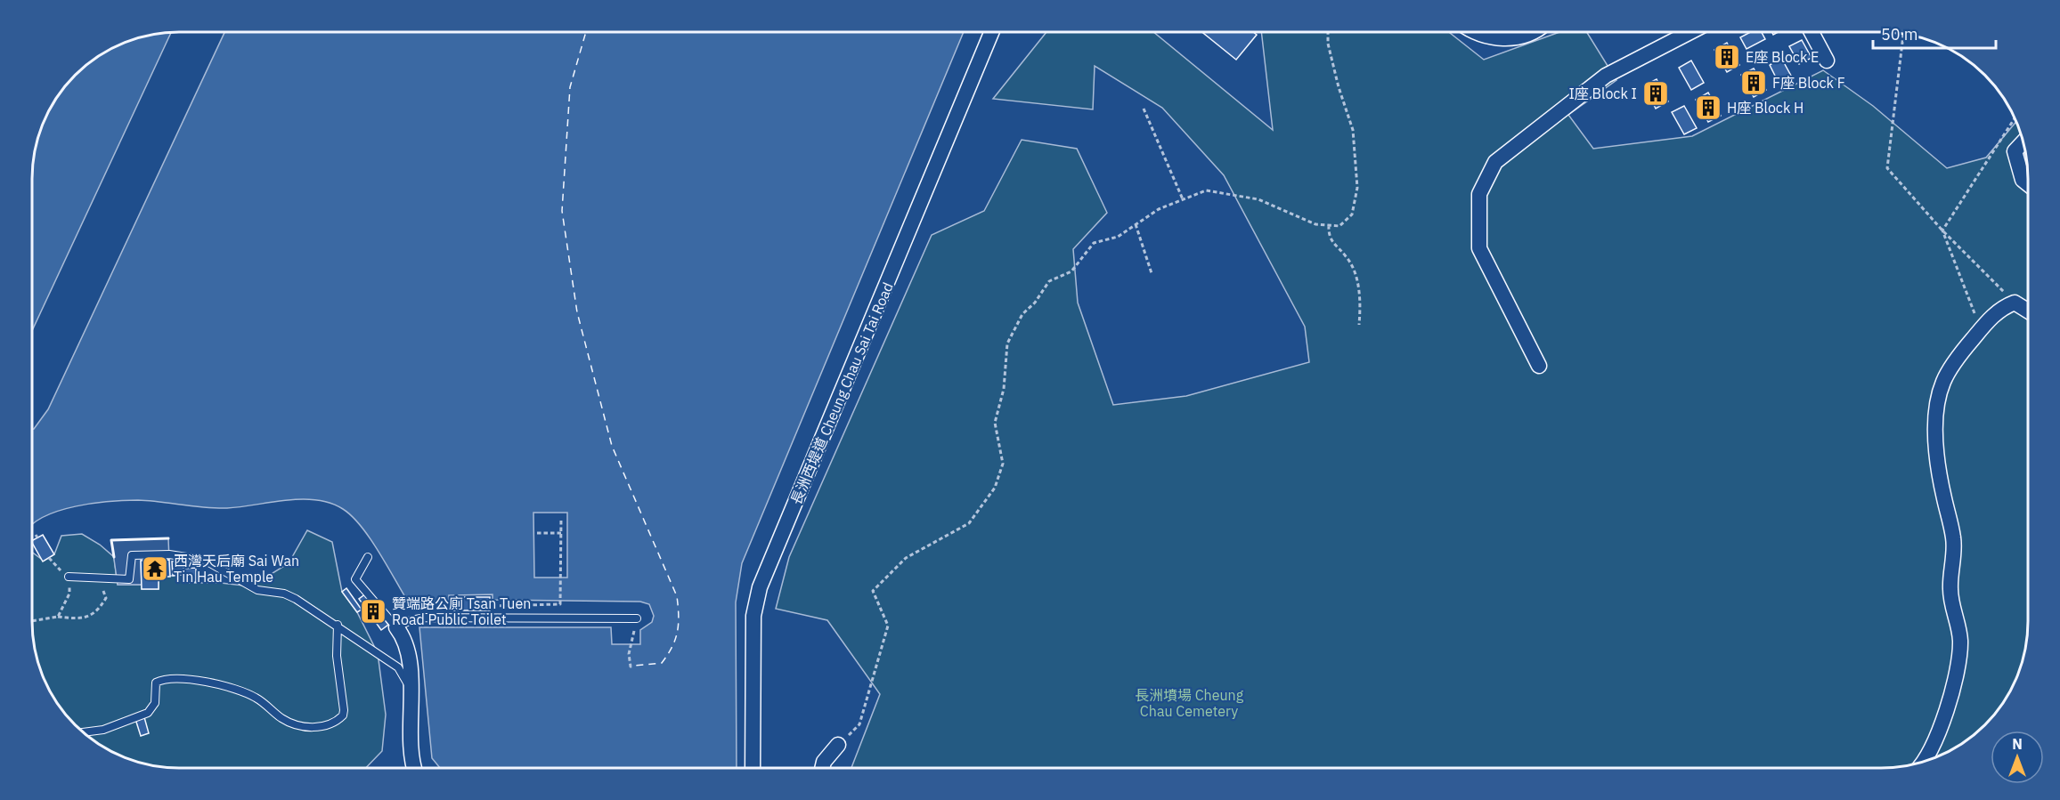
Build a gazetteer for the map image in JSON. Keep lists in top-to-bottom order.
{
  "streets": {
    "street": ["長洲西堤道 Cheung Chau Sai Tai Road"]
  },
  "parks": ["長洲墳場 Cheung Chau Cemetery"],
  "places": {
    "building": [
      "E座 Block E",
      "F座 Block F",
      "I座 Block I",
      "H座 Block H",
      "贊端路公廁 Tsan Tuen Road Public Toilet"
    ],
    "temple": ["西灣天后廟 Sai Wan Tin Hau Temple"]
  },
  "scale_bar": "50 m",
  "north": "top"
}
